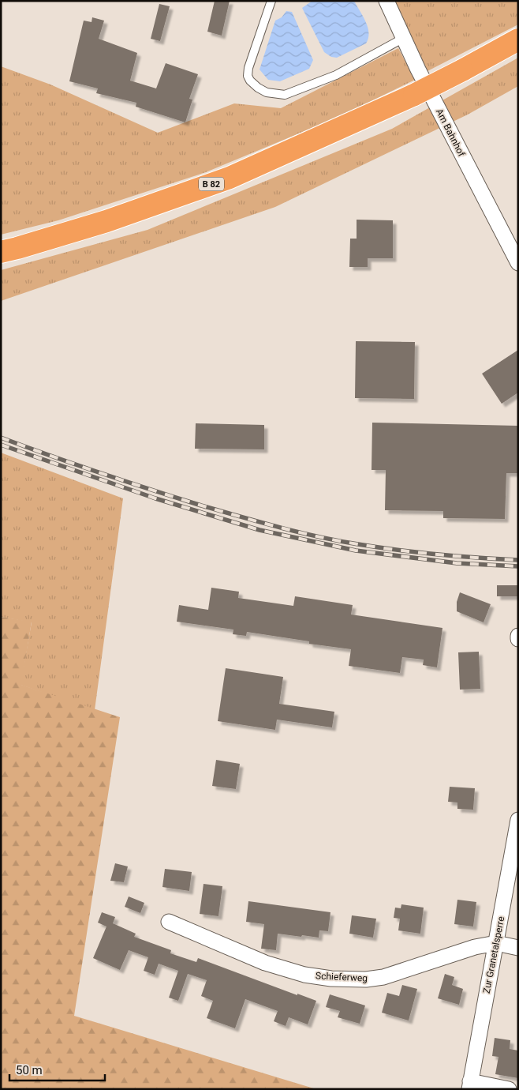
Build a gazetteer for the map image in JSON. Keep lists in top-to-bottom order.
{
  "streets": {
    "highway": ["B 82"],
    "street": ["Am Bahnhof", "Zur Granetalsperre", "Schieferweg"]
  },
  "crossings": [
    ["Zur Granetalsperre", "Schieferweg"]
  ],
  "scale_bar": "50 m"
}
